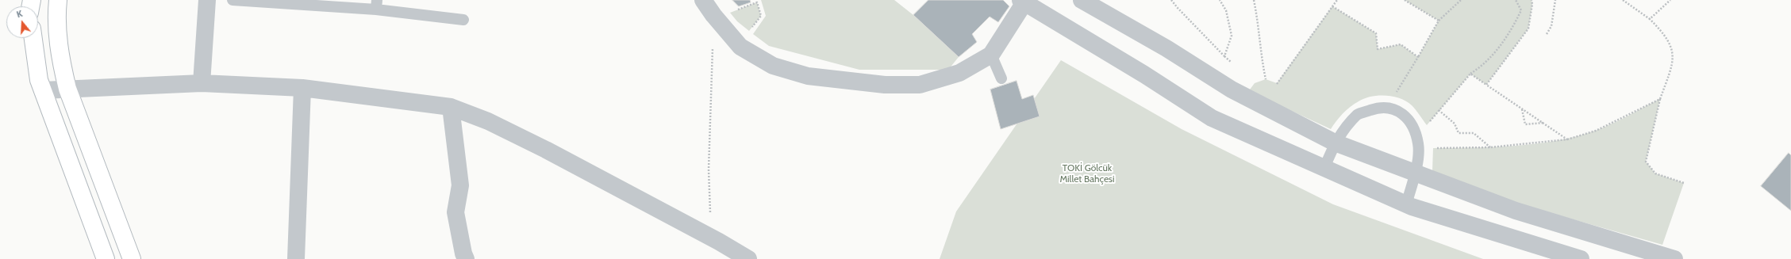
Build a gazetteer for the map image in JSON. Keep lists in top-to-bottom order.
{
  "parks": ["TOKİ Gölcük Millet Bahçesi"],
  "north": "top"
}
